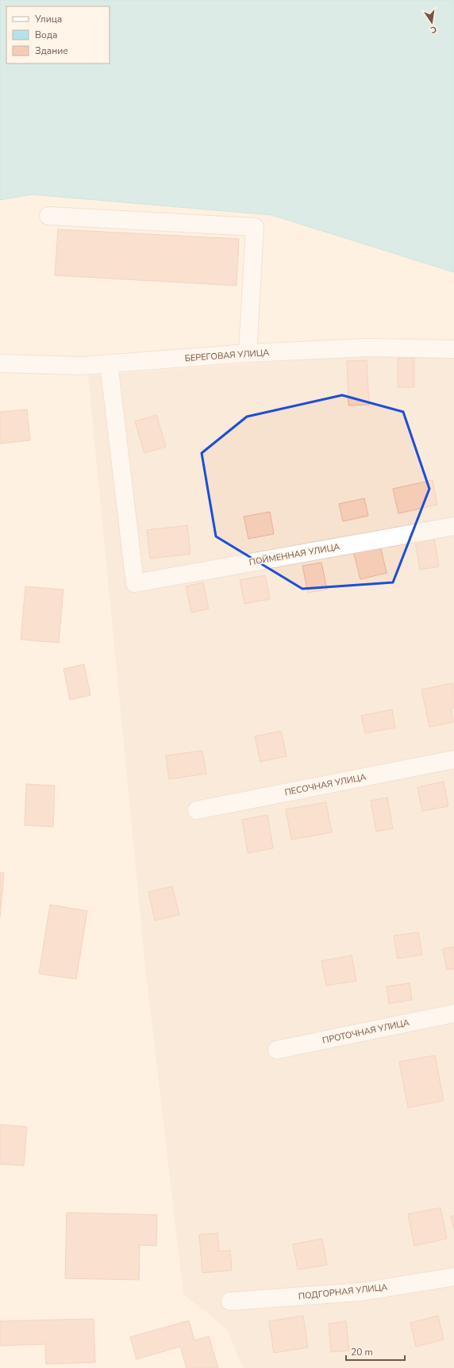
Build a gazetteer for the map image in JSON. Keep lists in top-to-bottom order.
{
  "streets": {
    "street": [
      "БЕРЕГОВАЯ УЛИЦА",
      "ПОЙМЕННАЯ УЛИЦА",
      "ПЕСОЧНАЯ УЛИЦА",
      "ПРОТОЧНАЯ УЛИЦА",
      "ПОДГОРНАЯ УЛИЦА"
    ]
  },
  "crossings": [
    ["БЕРЕГОВАЯ УЛИЦА", "ПОЙМЕННАЯ УЛИЦА"]
  ],
  "legend": ["Улица", "Вода", "Здание"],
  "scale_bar": "20 m",
  "north": "bottom"
}
